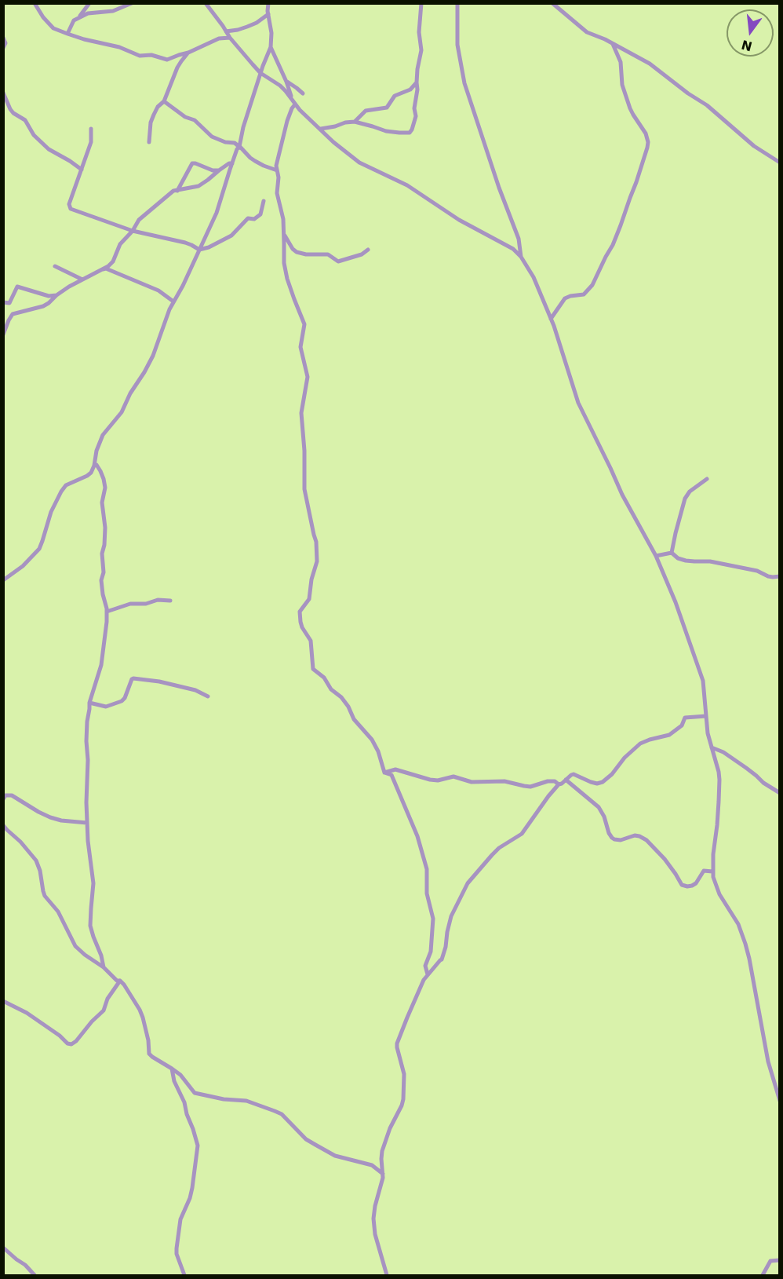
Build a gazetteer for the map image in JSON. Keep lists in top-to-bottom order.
{
  "north": "bottom"
}
